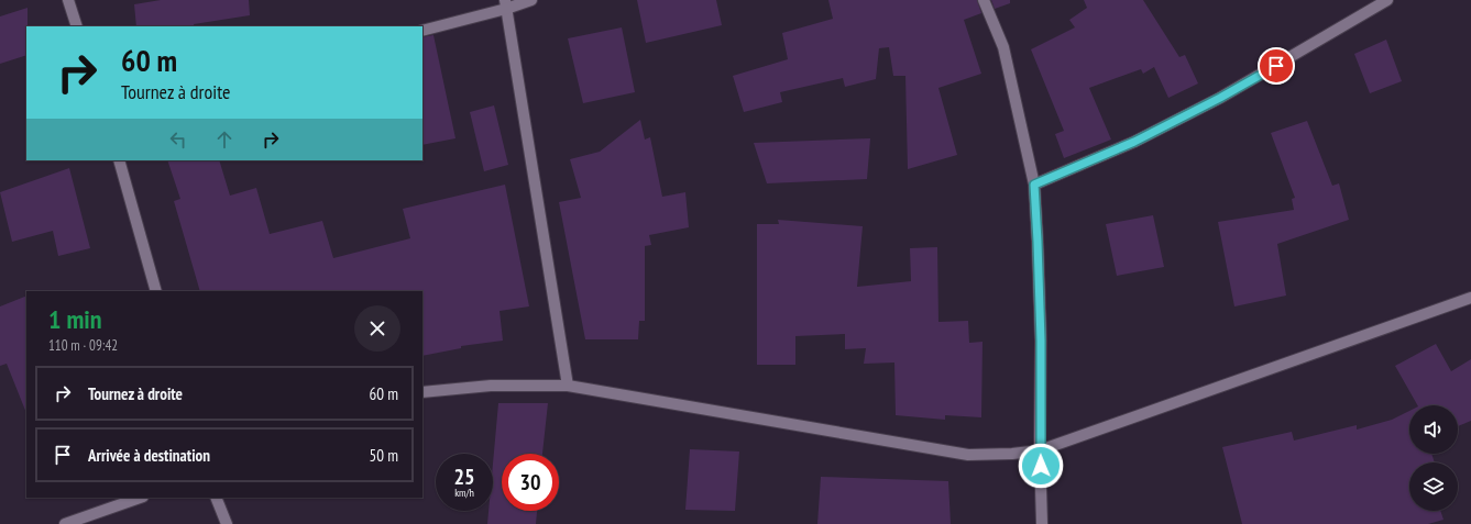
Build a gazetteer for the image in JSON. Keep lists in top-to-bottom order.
{
  "page": {
    "turn": ["60 m", "Tournez à droite"],
    "heading": ["1 min", "110 m · 09:42"],
    "list": [
      {
        "name": "Tournez à droite",
        "value": "60 m"
      },
      {
        "name": "Arrivée à destination",
        "value": "50 m"
      }
    ],
    "speed": "25 km/h",
    "limit": "30"
  }
}
